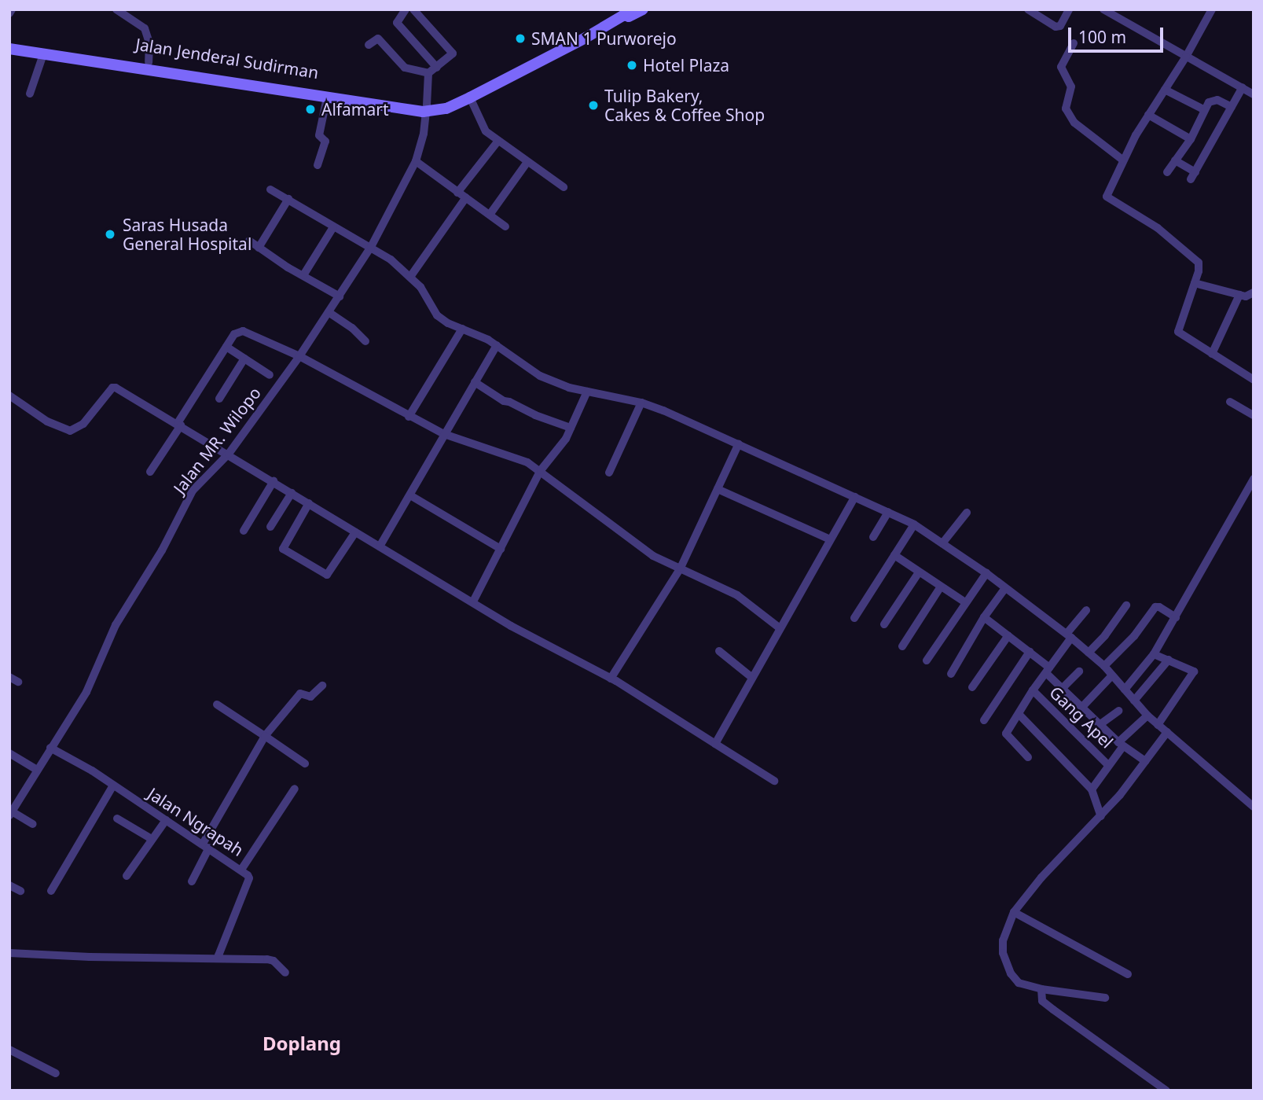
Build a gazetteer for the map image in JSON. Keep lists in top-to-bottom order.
{
  "streets": {
    "main road": ["Jalan Jenderal Sudirman"],
    "street": ["Jalan MR. Wilopo", "Gang Apel", "Jalan Ngrapah"]
  },
  "crossings": [
    ["Jalan Jenderal Sudirman", "Jalan MR. Wilopo"],
    ["Jalan MR. Wilopo", "Jalan Ngrapah"]
  ],
  "districts": ["Doplang"],
  "places": [
    "SMAN 1 Purworejo",
    "Hotel Plaza",
    "Tulip Bakery, Cakes & Coffee Shop",
    "Alfamart",
    "Saras Husada General Hospital"
  ],
  "scale_bar": "100 m"
}
